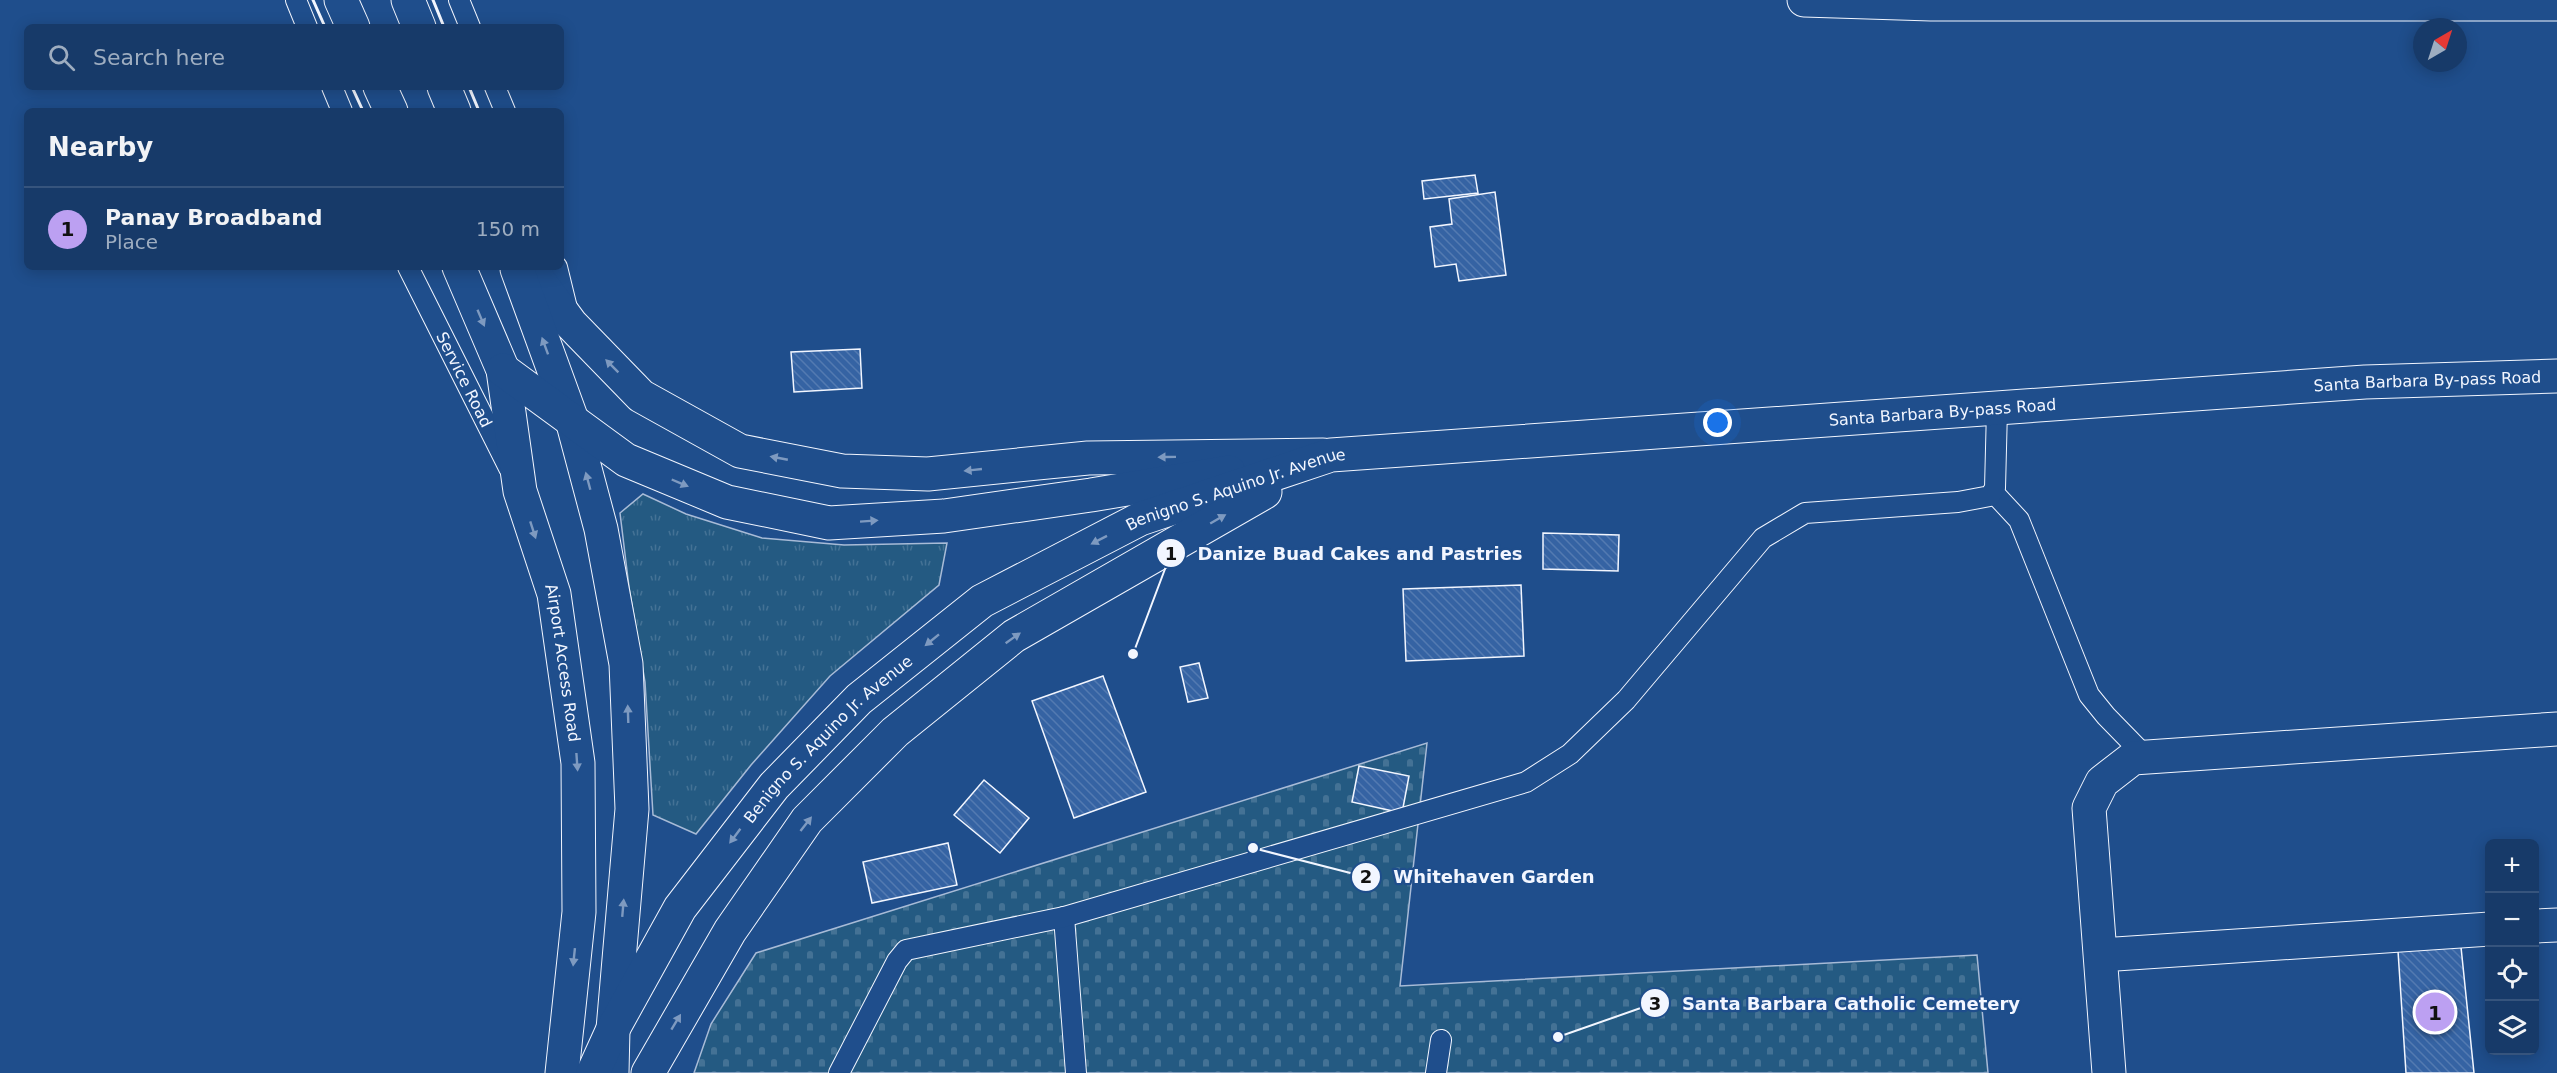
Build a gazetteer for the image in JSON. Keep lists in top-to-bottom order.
{
  "streets": {
    "main road": ["Santa Barbara By-pass Road", "Benigno S. Aquino Jr. Avenue", "Airport Access Road"],
    "lane": ["Service Road"]
  },
  "crossings": [
    ["Service Road", "Airport Access Road"],
    ["Santa Barbara By-pass Road", "Benigno S. Aquino Jr. Avenue"]
  ],
  "places": ["Danize Buad Cakes and Pastries", "Whitehaven Garden", "Santa Barbara Catholic Cemetery"],
  "north": "top right",
  "page": {
    "search": "Search here",
    "heading": "Nearby",
    "list": [
      {
        "mark": "1",
        "name": "Panay Broadband",
        "note": "Place",
        "value": "150 m"
      }
    ],
    "map_buttons": ["+", "−"],
    "pins": "1"
  }
}
